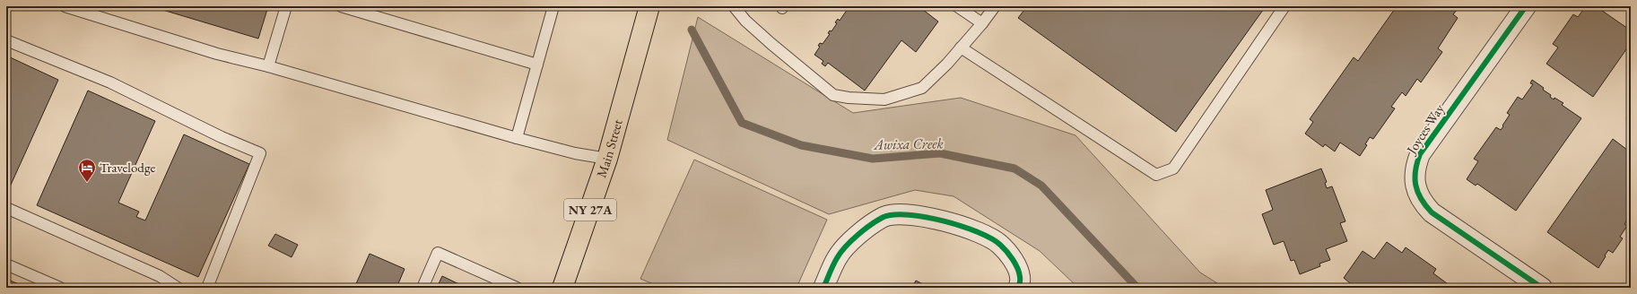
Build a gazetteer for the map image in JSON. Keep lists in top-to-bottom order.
{
  "streets": {
    "main road": ["Main Street", "NY 27A"],
    "street": ["Joyces Way"]
  },
  "water": ["Awixa Creek"],
  "places": {
    "hotel": ["Travelodge"]
  }
}
